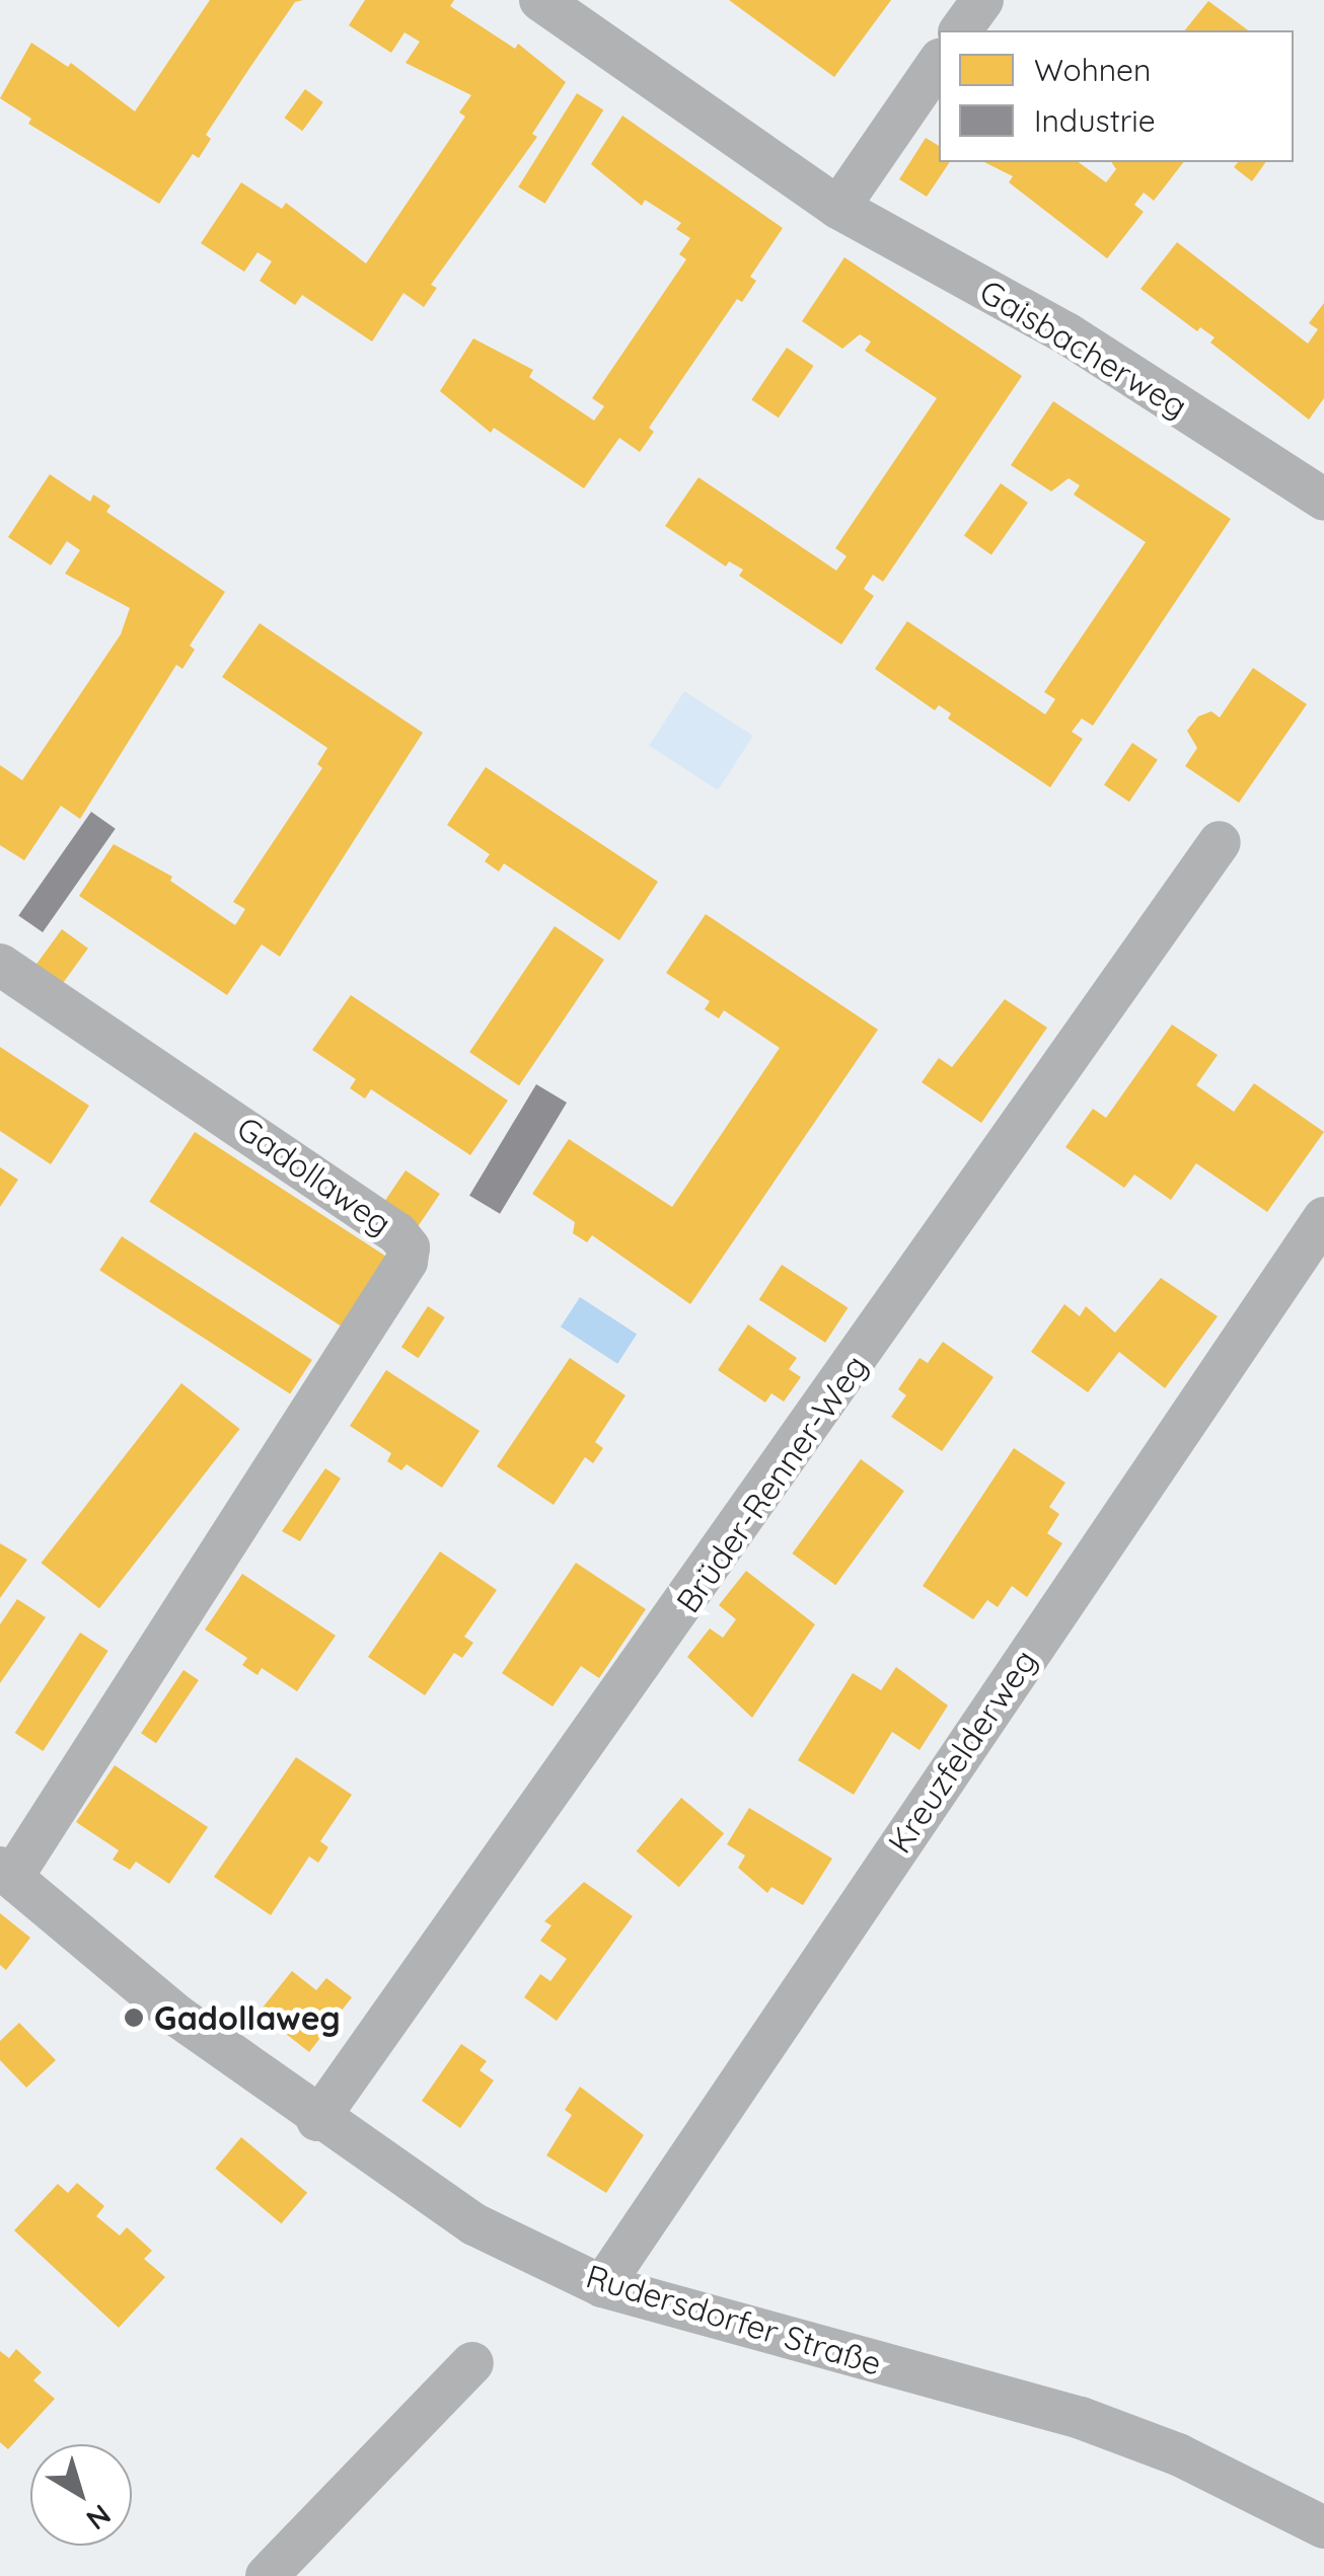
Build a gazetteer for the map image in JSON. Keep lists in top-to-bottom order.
{
  "streets": {
    "street": [
      "Gaisbacherweg",
      "Gadollaweg",
      "Brüder-Renner-Weg",
      "Kreuzfelderweg",
      "Rudersdorfer Straße"
    ]
  },
  "crossings": [
    ["Gadollaweg", "Rudersdorfer Straße"],
    ["Brüder-Renner-Weg", "Rudersdorfer Straße"],
    ["Kreuzfelderweg", "Rudersdorfer Straße"]
  ],
  "places": ["Gadollaweg"],
  "legend": ["Wohnen", "Industrie"],
  "north": "bottom right"
}
